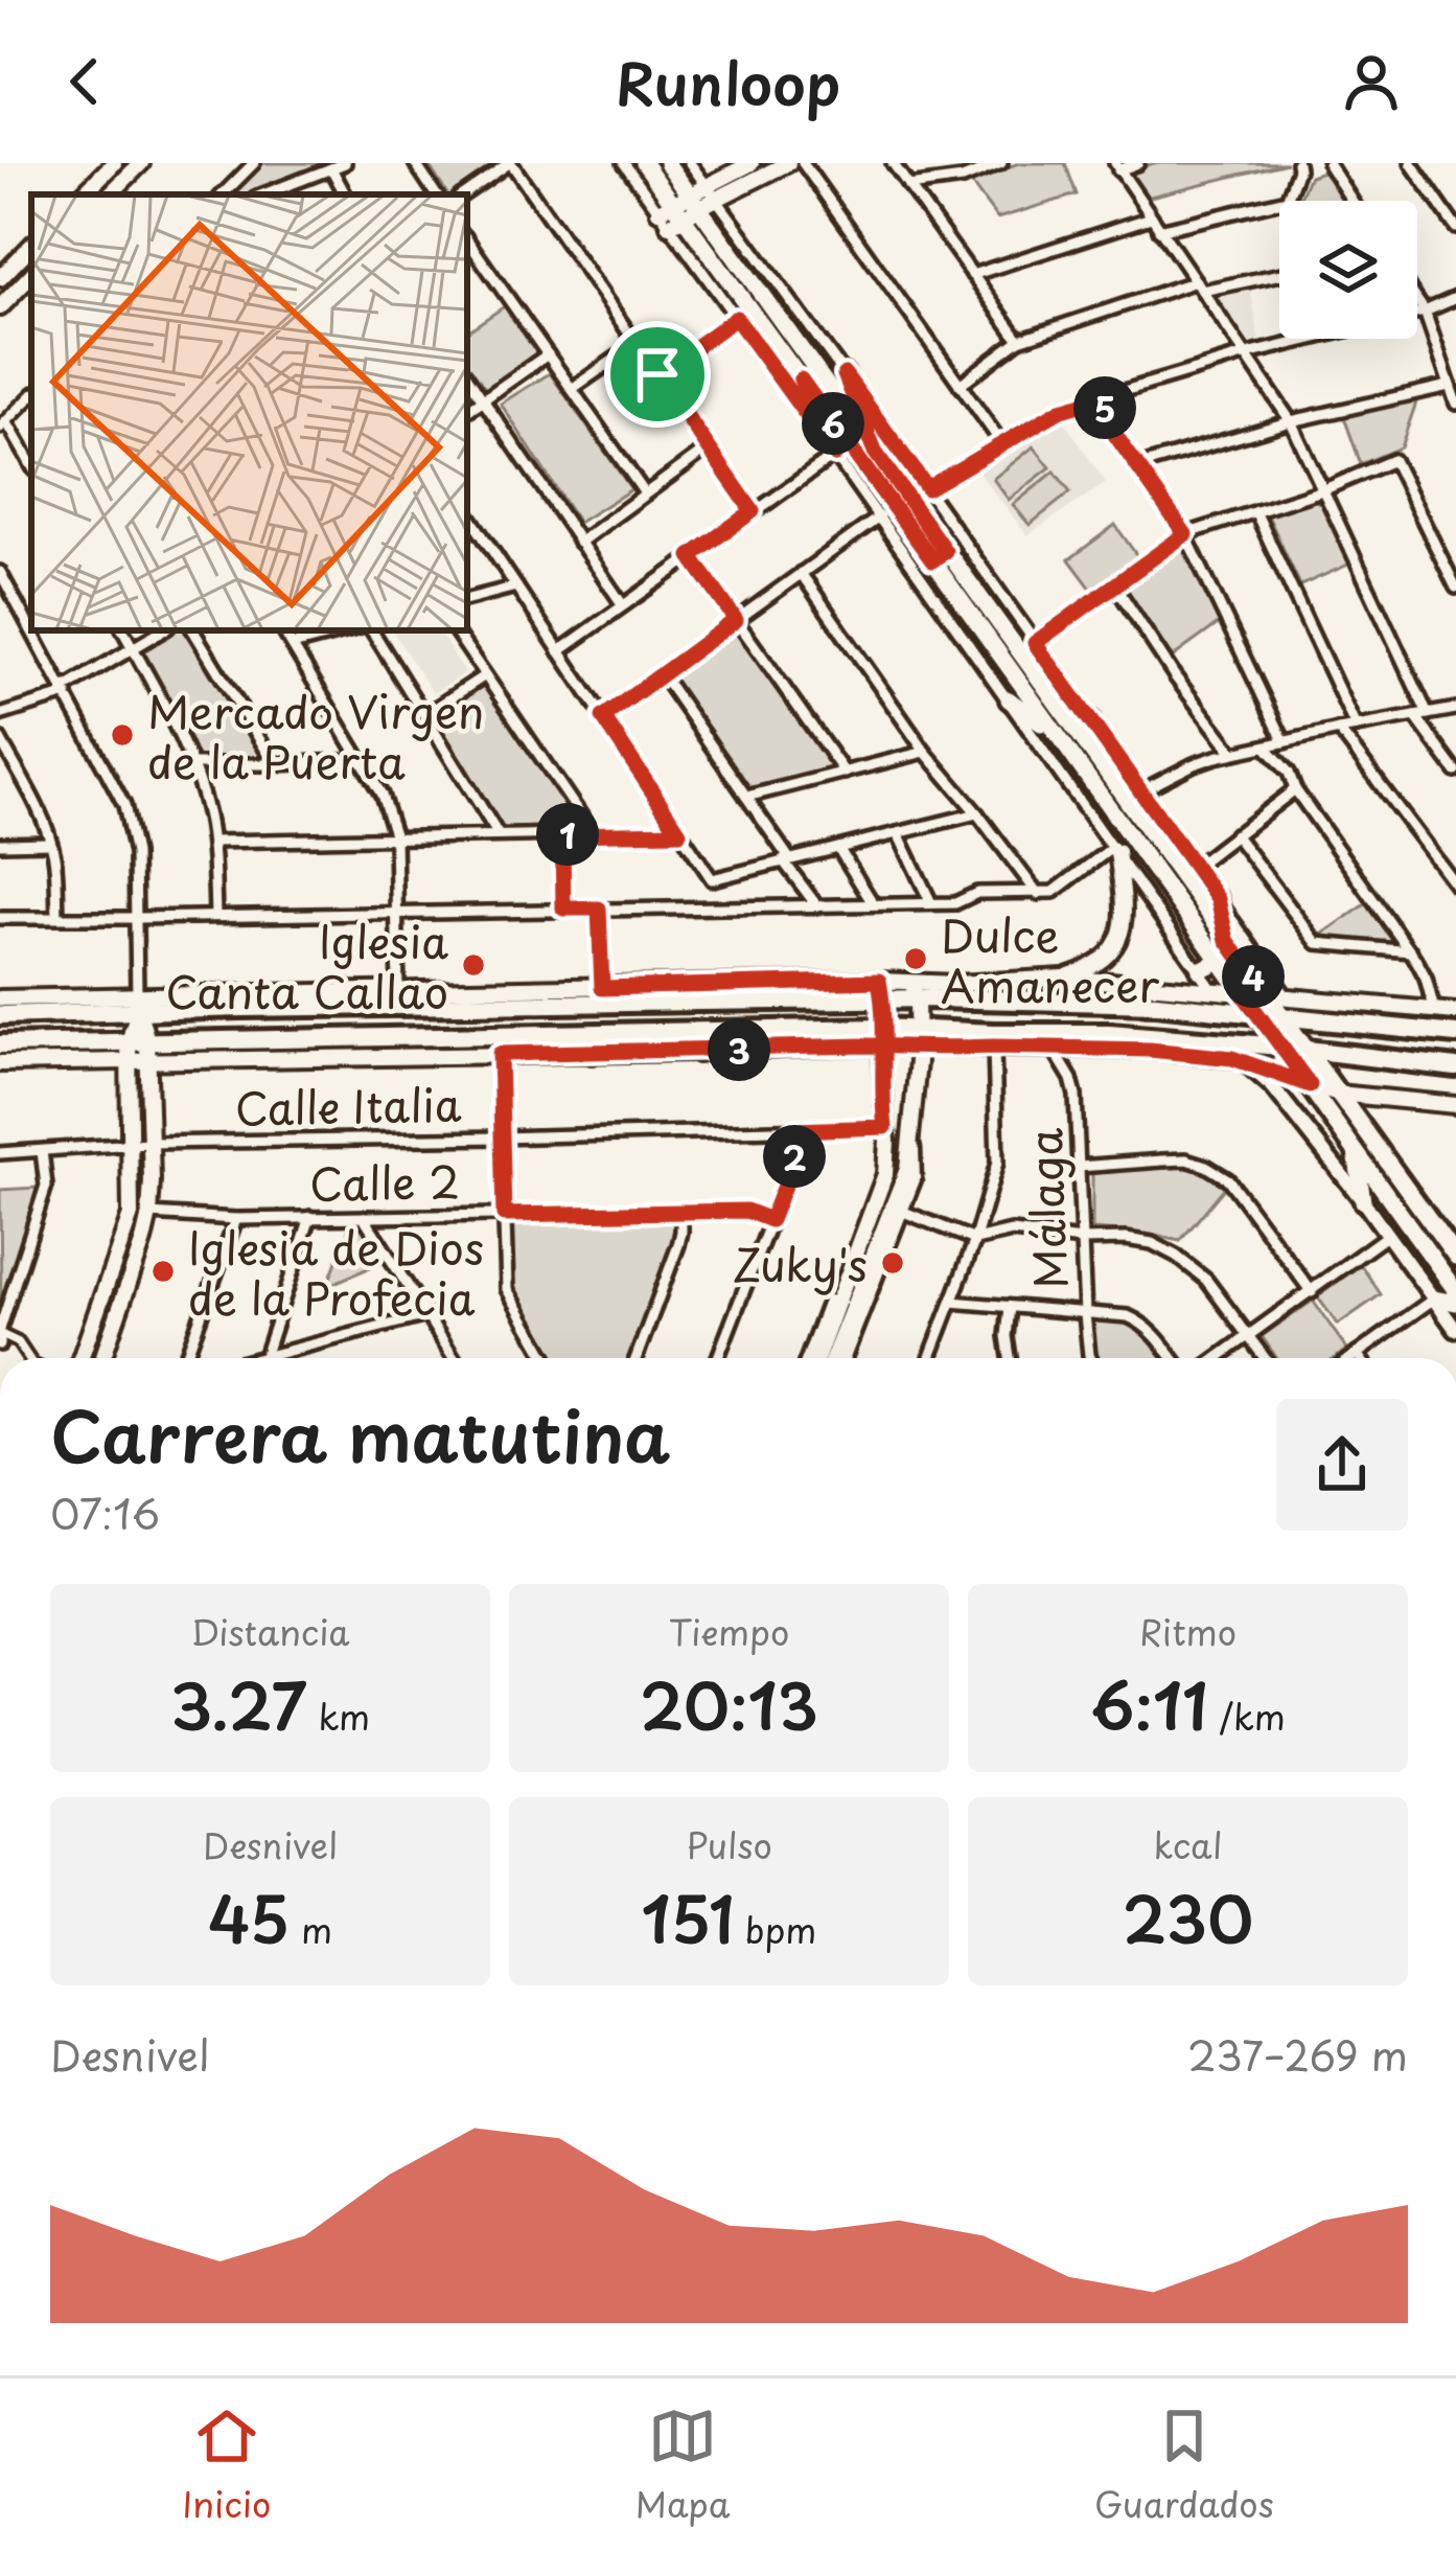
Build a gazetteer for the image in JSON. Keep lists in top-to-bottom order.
{
  "streets": {
    "street": ["Calle Italia", "Calle 2", "Málaga"]
  },
  "places": [
    "Mercado Virgen de la Puerta",
    "Dulce Amanecer",
    "Iglesia Canta Callao",
    "Zuky's",
    "Iglesia de Dios de la Profecia"
  ],
  "page": {
    "header": "Runloop",
    "pins": [
      "5",
      "6",
      "1",
      "4",
      "3",
      "2"
    ],
    "heading": ["Carrera matutina", "07:16"],
    "stats": [
      ["Distancia", "3.27 km"],
      ["Tiempo", "20:13"],
      ["Ritmo", "6:11 /km"],
      ["Desnivel", "45 m"],
      ["Pulso", "151 bpm"],
      ["kcal", "230"]
    ],
    "chart": ["Desnivel", "237–269 m"],
    "tabs": ["Inicio", "Mapa", "Guardados"]
  }
}
